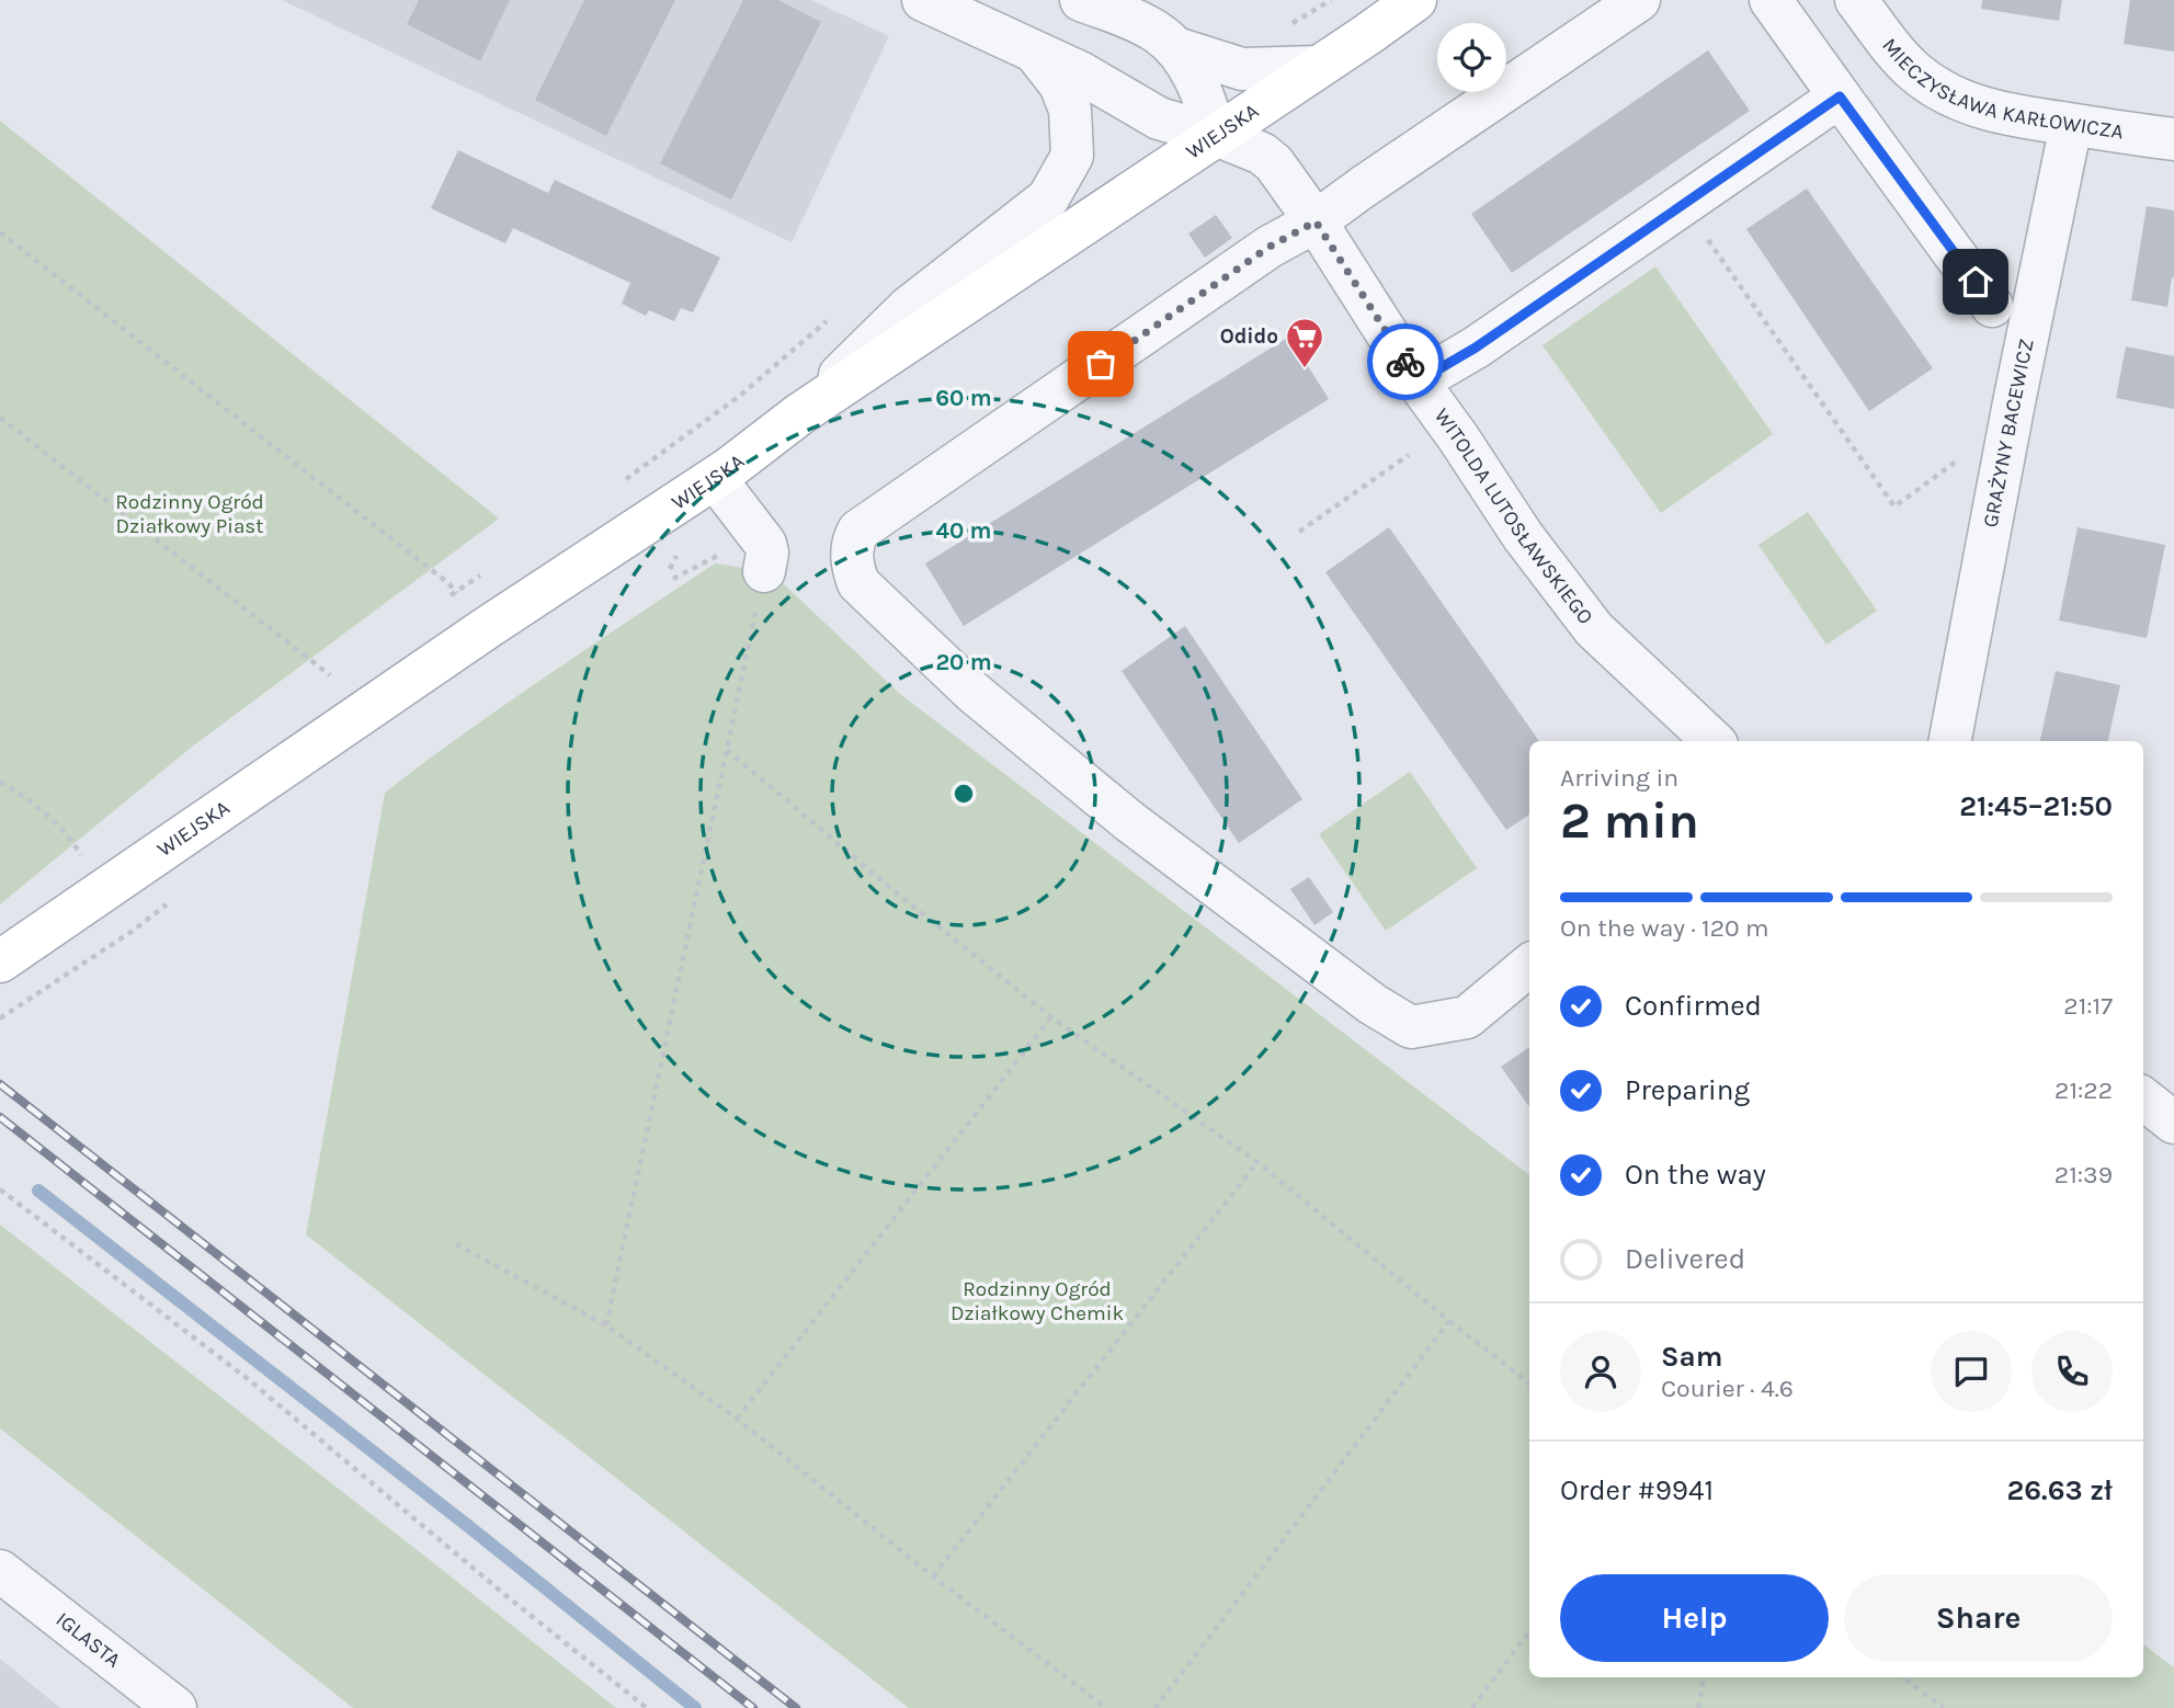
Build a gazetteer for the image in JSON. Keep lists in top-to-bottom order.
{
  "streets": {
    "main road": ["WIEJSKA"],
    "street": [
      "MIECZYSŁAWA KARŁOWICZA",
      "GRAŻYNY BACEWICZ",
      "WITOLDA LUTOSŁAWSKIEGO",
      "IGLASTA"
    ]
  },
  "crossings": [
    ["MIECZYSŁAWA KARŁOWICZA", "GRAŻYNY BACEWICZ"],
    ["WIEJSKA", "WITOLDA LUTOSŁAWSKIEGO"]
  ],
  "parks": ["Rodzinny Ogród Działkowy Piast", "Rodzinny Ogród Działkowy Chemik"],
  "places": {
    "supermarket": ["Odido"]
  },
  "page": {
    "heading": ["2 min", "Arriving in", "21:45–21:50"],
    "panel": [
      "Sam",
      "Courier · 4.6",
      "Order #9941",
      "26.63 zł"
    ],
    "bar": "On the way · 120 m",
    "list": [
      ["Confirmed", "21:17"],
      ["Preparing", "21:22"],
      ["On the way", "21:39"],
      "Delivered"
    ],
    "buttons": ["Help", "Share"]
  },
  "rings": ["60 m", "40 m", "20 m"]
}
